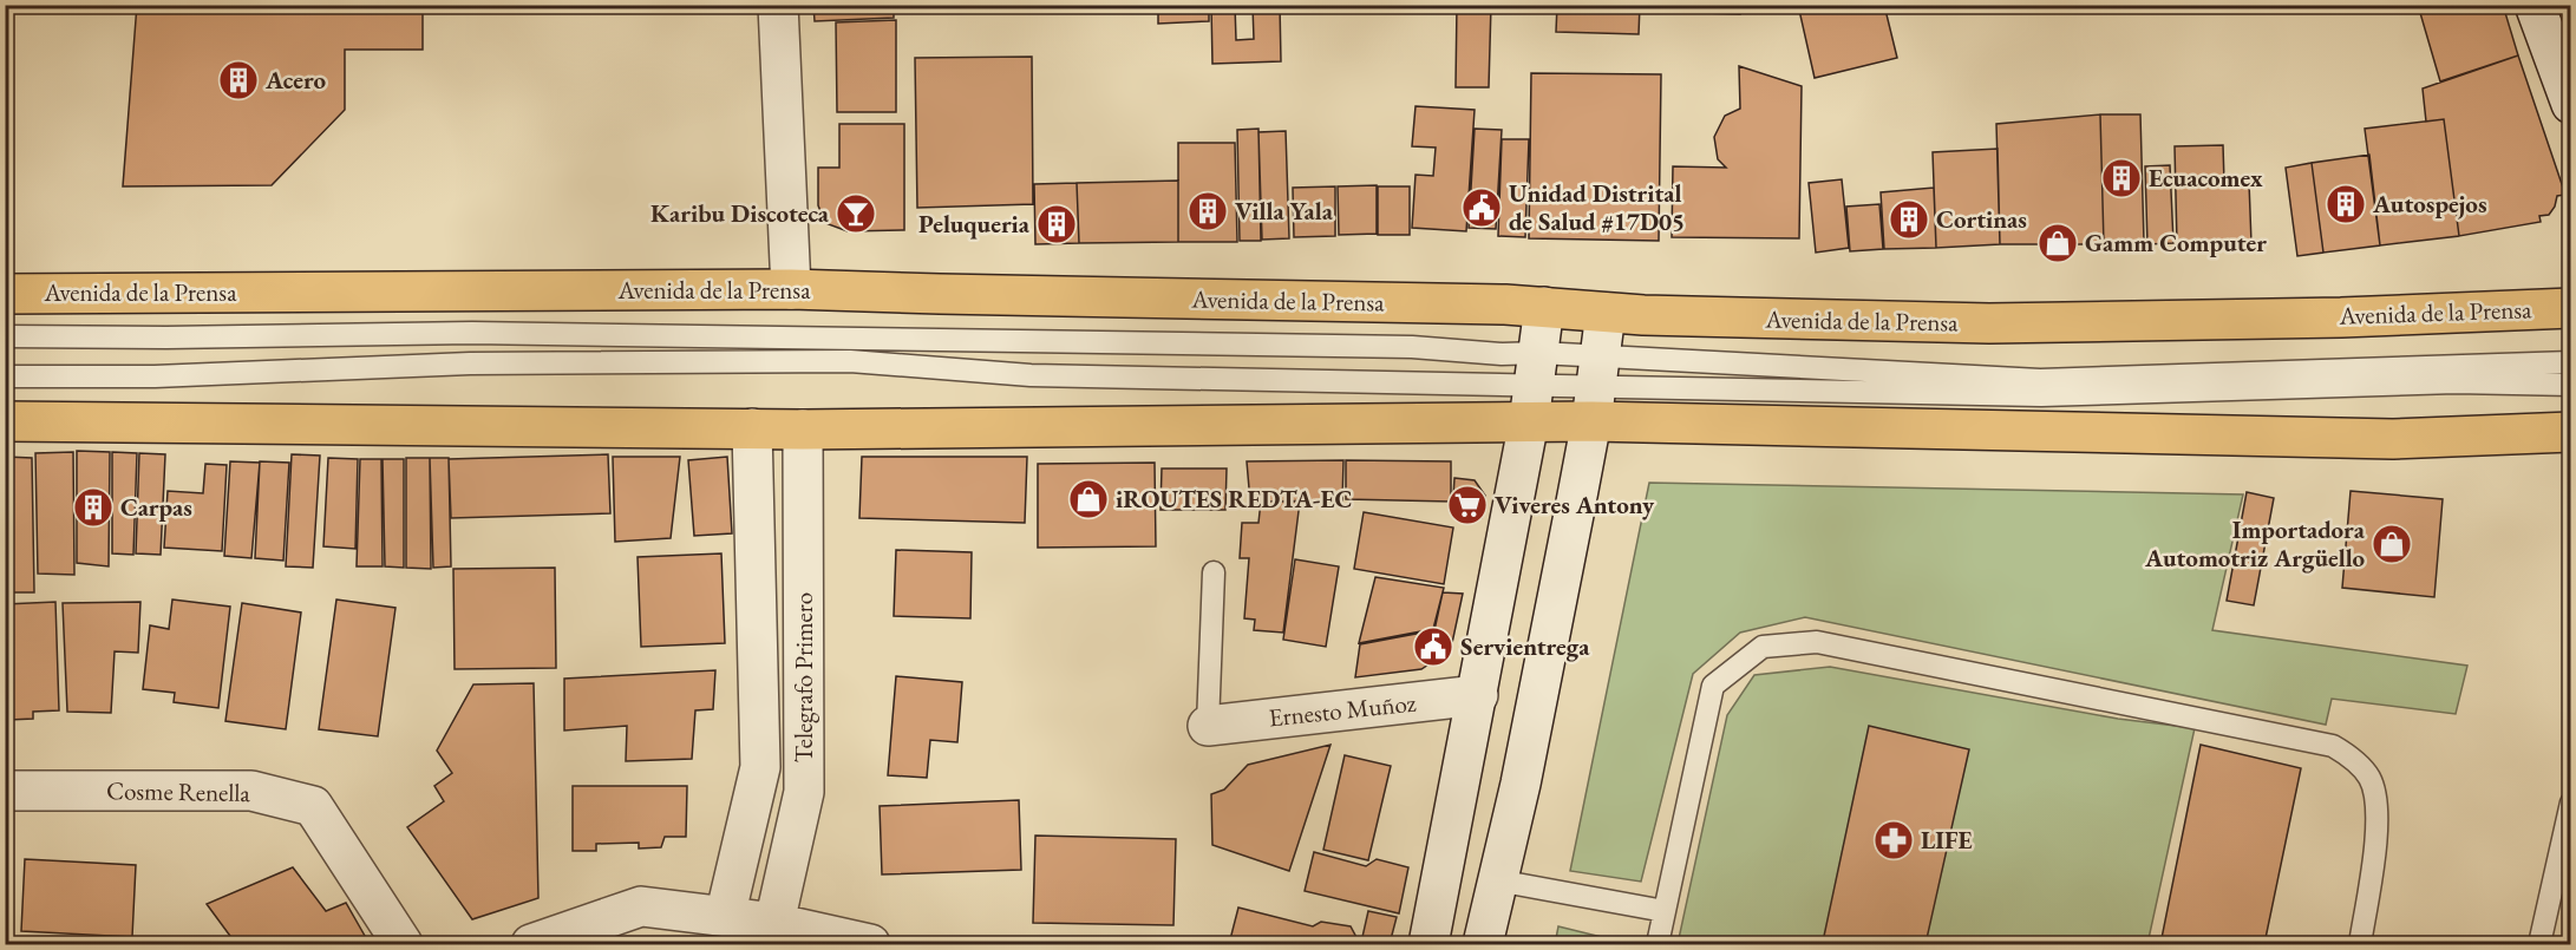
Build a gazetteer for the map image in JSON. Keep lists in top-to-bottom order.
{
  "streets": {
    "main road": ["Avenida de la Prensa"],
    "street": ["Telegrafo Primero", "Ernesto Muñoz", "Cosme Renella"]
  },
  "places": {
    "building": [
      "Acero",
      "Ecuacomex",
      "Autospejos",
      "Villa Yala",
      "Cortinas",
      "Peluqueria",
      "Carpas"
    ],
    "public building": ["Unidad Distrital de Salud #17D05", "Servientrega"],
    "bar": ["Karibu Discoteca"],
    "shop": ["Gamm Computer", "iROUTES REDTA-EC", "Importadora Automotriz Argüello"],
    "supermarket": ["Viveres Antony"],
    "pharmacy": ["LIFE"]
  }
}
